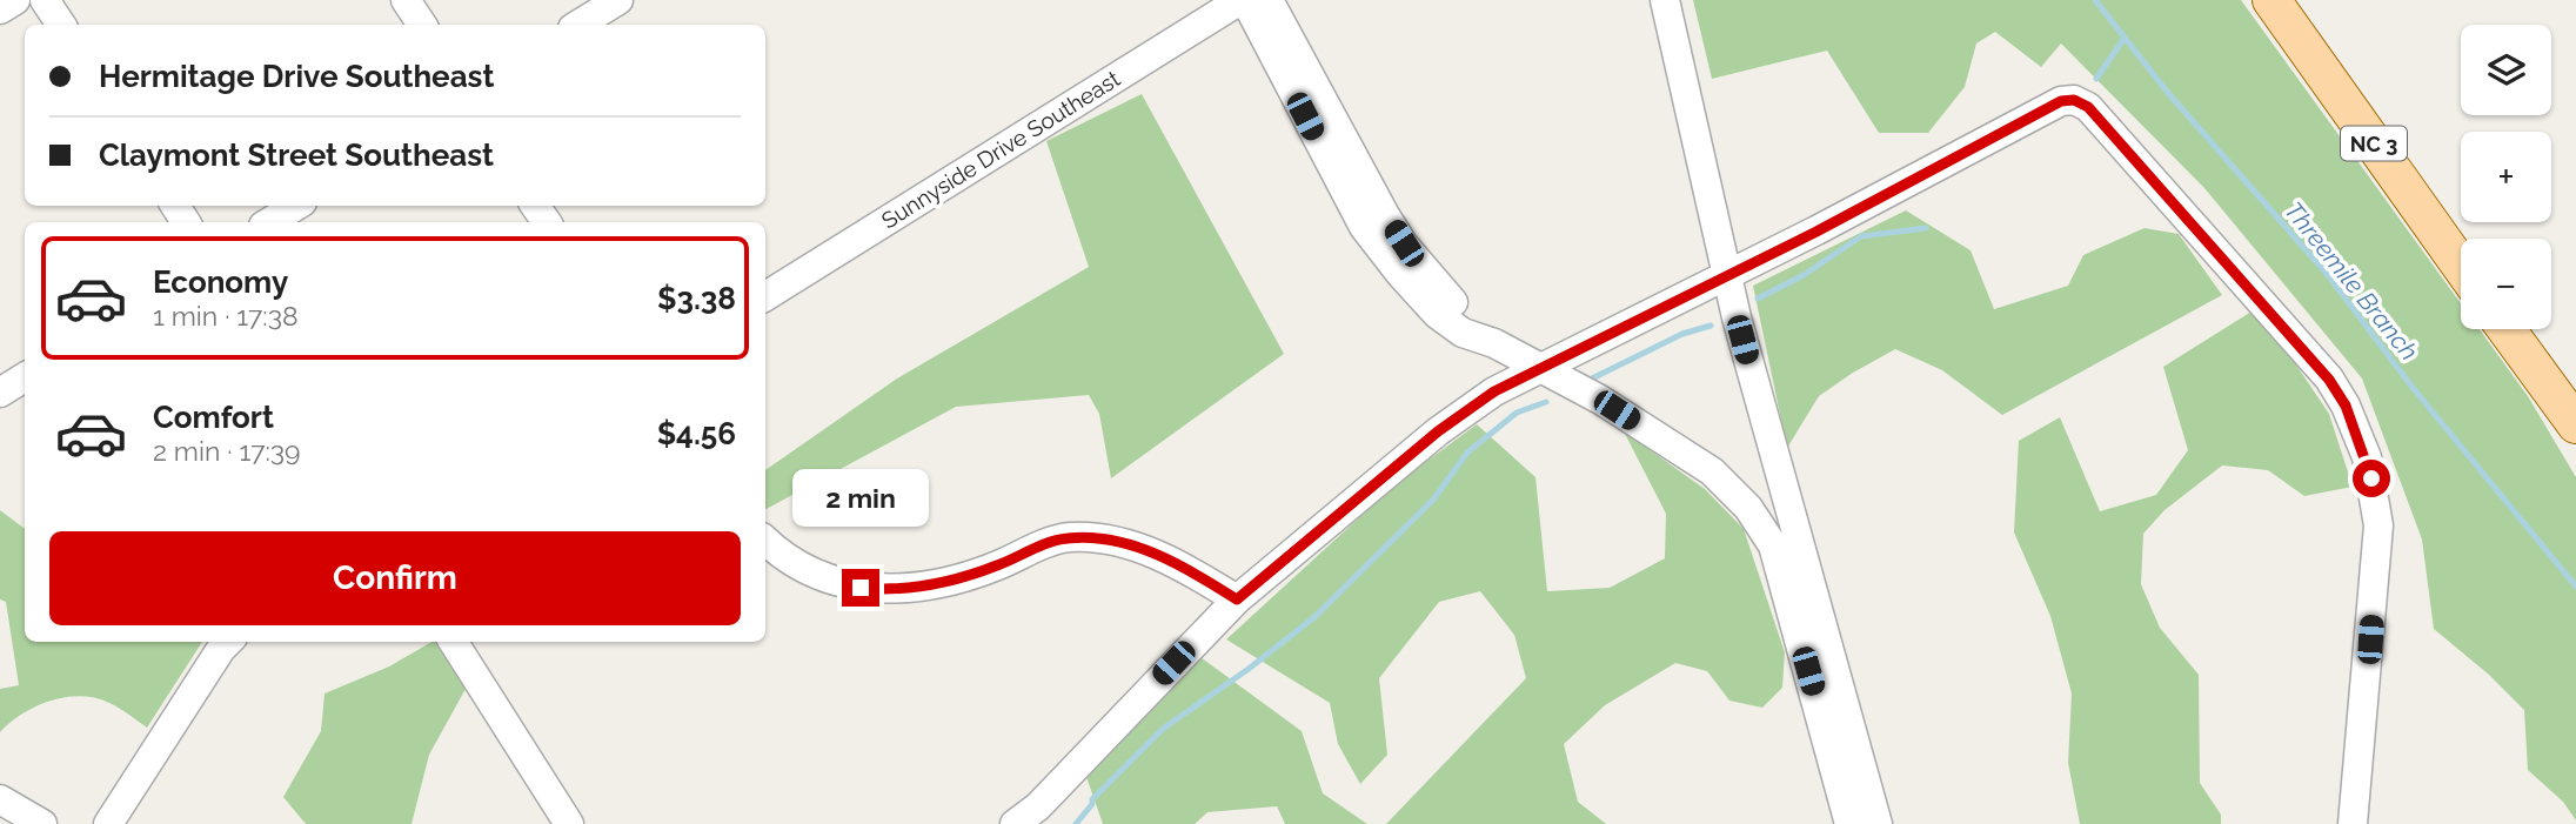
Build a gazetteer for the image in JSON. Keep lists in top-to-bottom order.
{
  "streets": {
    "main road": ["NC 3"],
    "street": ["Sunnyside Drive Southeast"]
  },
  "water": ["Threemile Branch"],
  "page": {
    "map_buttons": ["+", "−"],
    "banner": ["Hermitage Drive Southeast", "Claymont Street Southeast"],
    "list": [
      {
        "name": "Economy",
        "note": "1 min · 17:38",
        "value": "$3.38"
      },
      {
        "name": "Comfort",
        "note": "2 min · 17:39",
        "value": "$4.56"
      }
    ],
    "bubble": "2 min",
    "buttons": "Confirm"
  }
}
